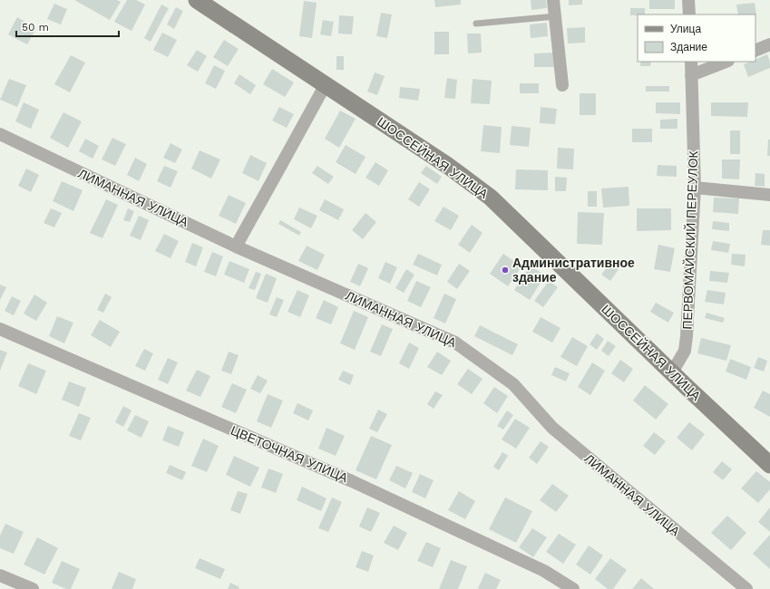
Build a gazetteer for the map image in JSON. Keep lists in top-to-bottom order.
{
  "streets": {
    "main road": ["ШОССЕЙНАЯ УЛИЦА"],
    "street": ["ЛИМАННАЯ УЛИЦА", "ПЕРВОМАЙСКИЙ ПЕРЕУЛОК", "ЦВЕТОЧНАЯ УЛИЦА"]
  },
  "crossings": [
    ["ШОССЕЙНАЯ УЛИЦА", "ПЕРВОМАЙСКИЙ ПЕРЕУЛОК"]
  ],
  "places": ["Административное здание"],
  "legend": ["Улица", "Здание"],
  "scale_bar": "50 m"
}
